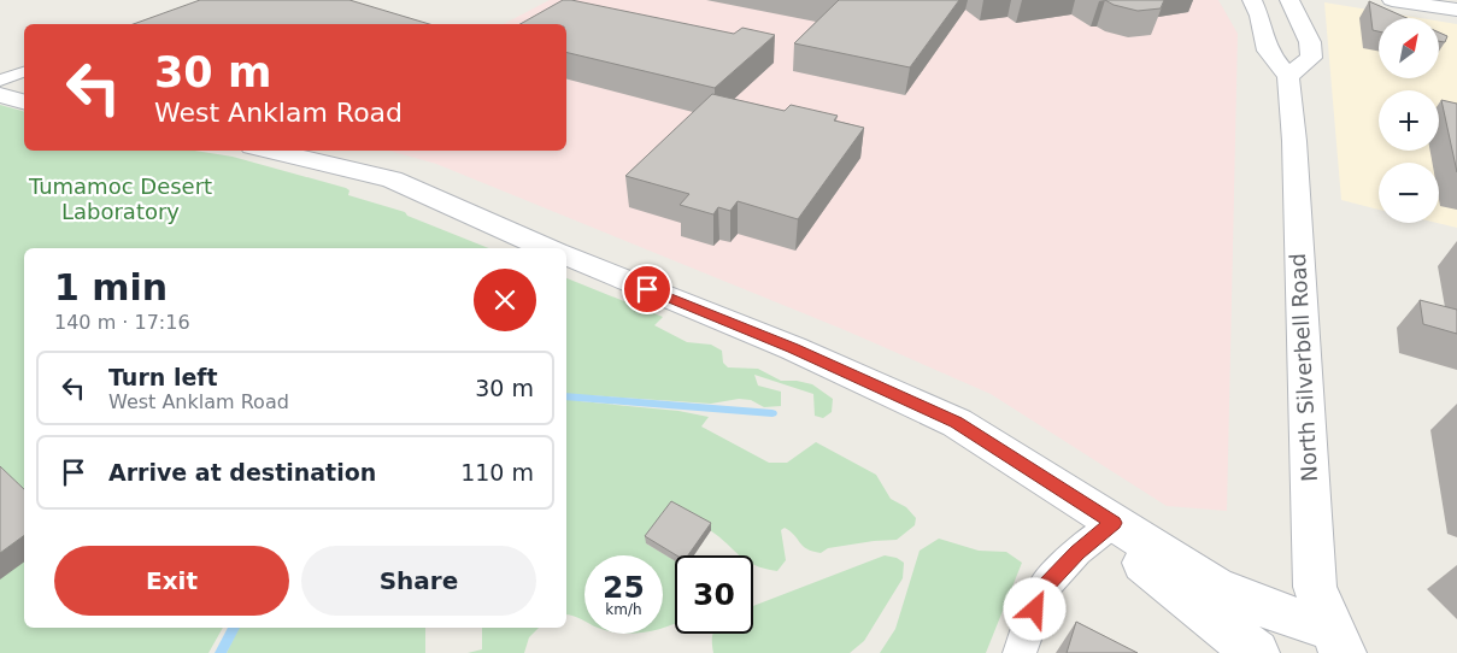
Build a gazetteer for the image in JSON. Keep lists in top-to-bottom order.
{
  "streets": {
    "main road": ["North Silverbell Road"]
  },
  "parks": ["Tumamoc Desert Laboratory"],
  "north": "top right",
  "page": {
    "map_buttons": ["+", "−"],
    "turn": ["30 m", "West Anklam Road"],
    "heading": ["1 min", "140 m · 17:16"],
    "list": [
      {
        "name": "Turn left",
        "note": "West Anklam Road",
        "value": "30 m"
      },
      {
        "name": "Arrive at destination",
        "value": "110 m"
      }
    ],
    "buttons": ["Exit", "Share"],
    "speed": "25 km/h",
    "limit": "30"
  }
}
